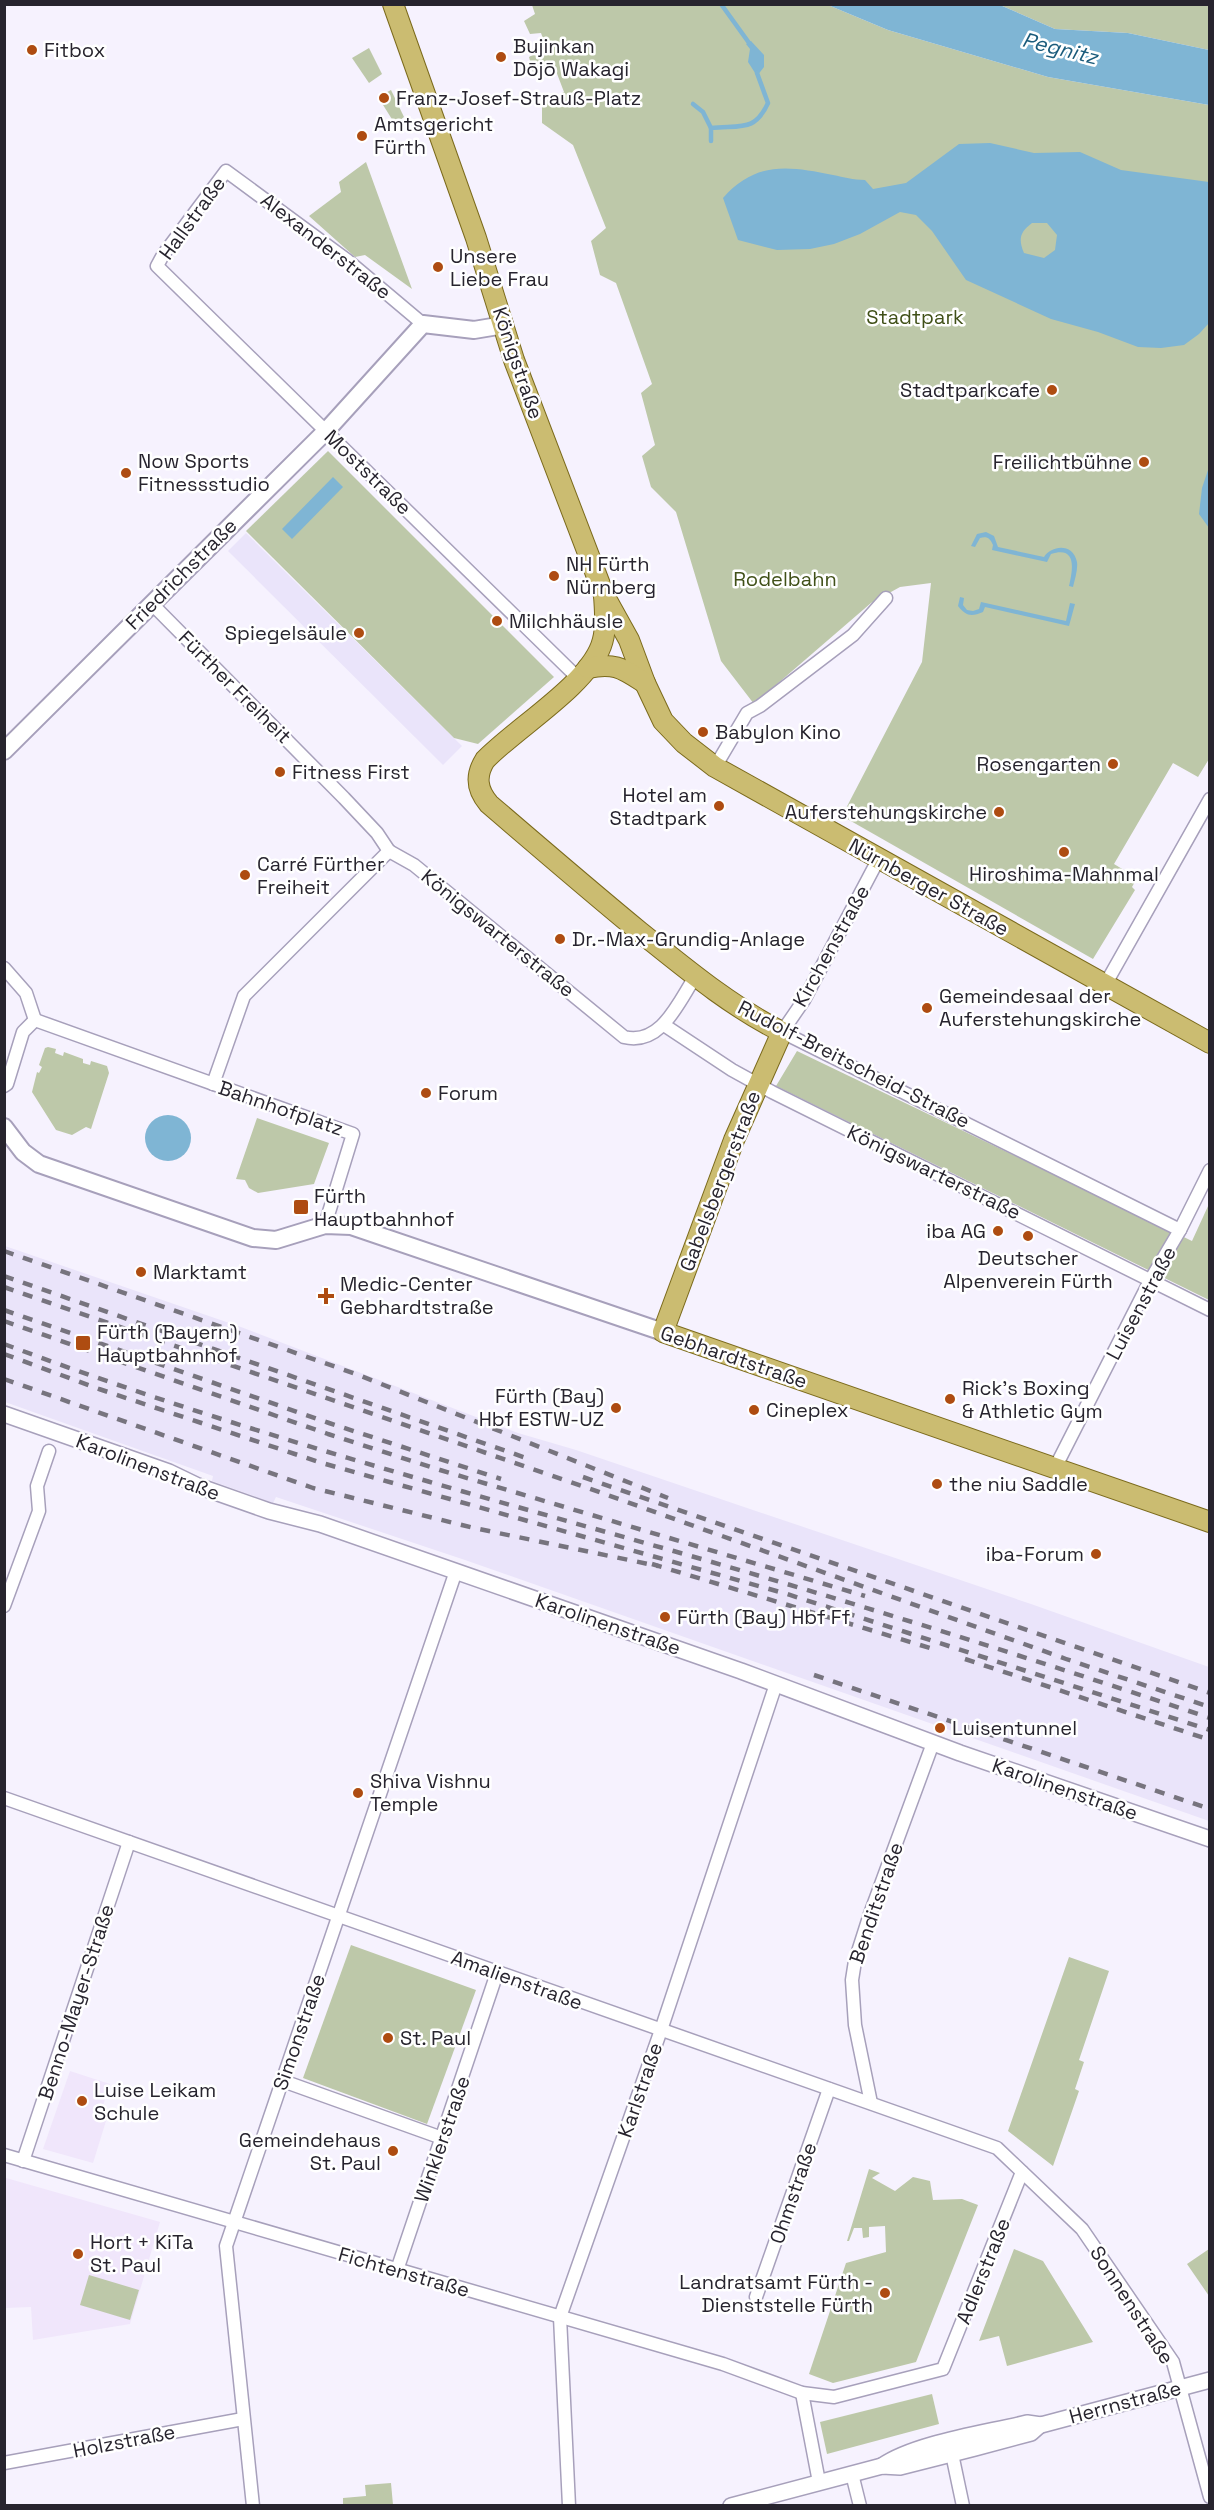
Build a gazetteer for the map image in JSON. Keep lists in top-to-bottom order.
{
  "streets": {
    "main road": [
      "Königstraße",
      "Friedrichstraße",
      "Nürnberger Straße",
      "Rudolf-Breitscheid-Straße",
      "Gabelsbergerstraße",
      "Gebhardtstraße"
    ],
    "street": [
      "Hallstraße",
      "Alexanderstraße",
      "Moststraße",
      "Fürther Freiheit",
      "Königswarterstraße",
      "Kirchenstraße",
      "Bahnhofplatz",
      "Luisenstraße",
      "Karolinenstraße",
      "Benditstraße",
      "Amalienstraße",
      "Benno-Mayer-Straße",
      "Simonstraße",
      "Karlstraße",
      "Winklerstraße",
      "Ohmstraße",
      "Adlerstraße",
      "Fichtenstraße",
      "Sonnenstraße",
      "Herrnstraße",
      "Holzstraße"
    ]
  },
  "crossings": [
    ["Hallstraße", "Alexanderstraße"],
    ["Hallstraße", "Moststraße"],
    ["Alexanderstraße", "Friedrichstraße"],
    ["Königstraße", "Nürnberger Straße"],
    ["Moststraße", "Friedrichstraße"],
    ["Moststraße", "Rudolf-Breitscheid-Straße"],
    ["Friedrichstraße", "Fürther Freiheit"],
    ["Fürther Freiheit", "Königswarterstraße"],
    ["Nürnberger Straße", "Kirchenstraße"],
    ["Königswarterstraße", "Rudolf-Breitscheid-Straße"],
    ["Königswarterstraße", "Gabelsbergerstraße"],
    ["Königswarterstraße", "Luisenstraße"],
    ["Kirchenstraße", "Rudolf-Breitscheid-Straße"],
    ["Kirchenstraße", "Gabelsbergerstraße"],
    ["Rudolf-Breitscheid-Straße", "Gabelsbergerstraße"],
    ["Rudolf-Breitscheid-Straße", "Luisenstraße"],
    ["Bahnhofplatz", "Gebhardtstraße"],
    ["Gabelsbergerstraße", "Gebhardtstraße"],
    ["Luisenstraße", "Gebhardtstraße"],
    ["Karolinenstraße", "Benditstraße"],
    ["Karolinenstraße", "Simonstraße"],
    ["Karolinenstraße", "Karlstraße"],
    ["Benditstraße", "Amalienstraße"],
    ["Amalienstraße", "Benno-Mayer-Straße"],
    ["Amalienstraße", "Simonstraße"],
    ["Amalienstraße", "Karlstraße"],
    ["Amalienstraße", "Winklerstraße"],
    ["Amalienstraße", "Ohmstraße"],
    ["Amalienstraße", "Adlerstraße"],
    ["Amalienstraße", "Sonnenstraße"],
    ["Benno-Mayer-Straße", "Fichtenstraße"],
    ["Simonstraße", "Fichtenstraße"],
    ["Simonstraße", "Holzstraße"],
    ["Karlstraße", "Fichtenstraße"],
    ["Winklerstraße", "Fichtenstraße"],
    ["Adlerstraße", "Fichtenstraße"],
    ["Adlerstraße", "Sonnenstraße"],
    ["Sonnenstraße", "Herrnstraße"]
  ],
  "water": ["Pegnitz"],
  "parks": ["Stadtpark", "Rodelbahn"],
  "places": {
    "other": [
      "Fitbox",
      "Bujinkan Dōjō Wakagi",
      "Franz-Josef-Strauß-Platz",
      "Amtsgericht Fürth",
      "Unsere Liebe Frau",
      "Stadtparkcafe",
      "Freilichtbühne",
      "Now Sports Fitnessstudio",
      "NH Fürth Nürnberg",
      "Milchhäusle",
      "Spiegelsäule",
      "Babylon Kino",
      "Rosengarten",
      "Fitness First",
      "Hotel am Stadtpark",
      "Auferstehungskirche",
      "Hiroshima-Mahnmal",
      "Carré Fürther Freiheit",
      "Dr.-Max-Grundig-Anlage",
      "Gemeindesaal der Auferstehungskirche",
      "Forum",
      "iba AG",
      "Deutscher Alpenverein Fürth",
      "Marktamt",
      "Rick's Boxing & Athletic Gym",
      "Fürth (Bay) Hbf ESTW-UZ",
      "Cineplex",
      "the niu Saddle",
      "iba-Forum",
      "Fürth (Bay) Hbf Ff",
      "Luisentunnel",
      "Shiva Vishnu Temple",
      "St. Paul",
      "Luise Leikam Schule",
      "Gemeindehaus St. Paul",
      "Hort + KiTa St. Paul",
      "Landratsamt Fürth - Dienststelle Fürth"
    ],
    "transit": ["Fürth Hauptbahnhof", "Fürth (Bayern) Hauptbahnhof"],
    "health": ["Medic-Center Gebhardtstraße"]
  }
}
